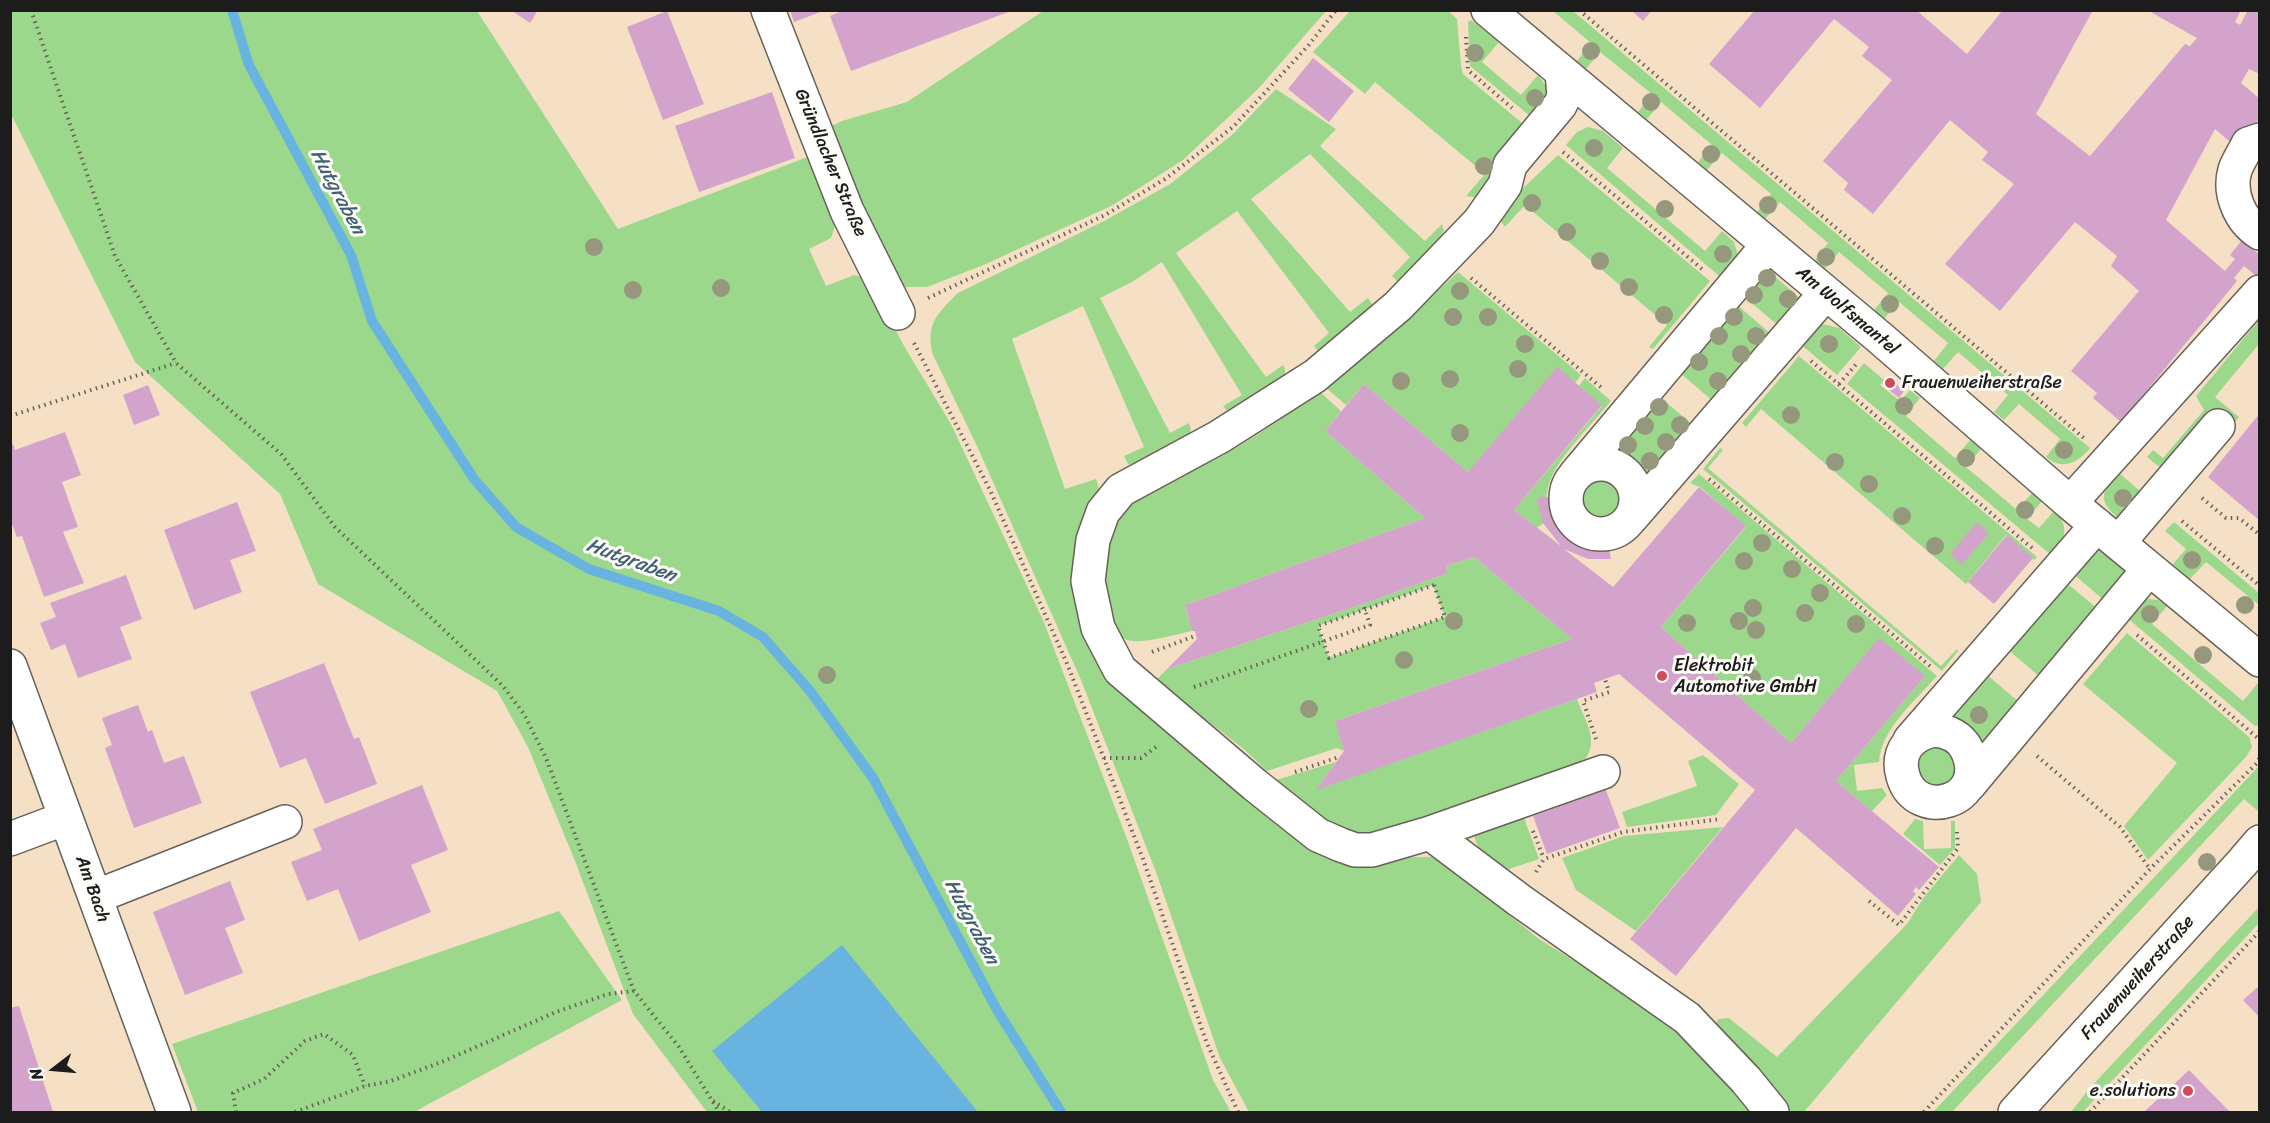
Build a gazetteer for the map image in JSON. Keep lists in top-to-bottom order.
{
  "streets": {
    "street": [
      "Gründlacher Straße",
      "Am Wolfsmantel",
      "Am Bach",
      "Frauenweiherstraße"
    ]
  },
  "water": ["Hutgraben"],
  "places": ["Frauenweiherstraße", "Elektrobit Automotive GmbH", "e.solutions"],
  "north": "left"
}
